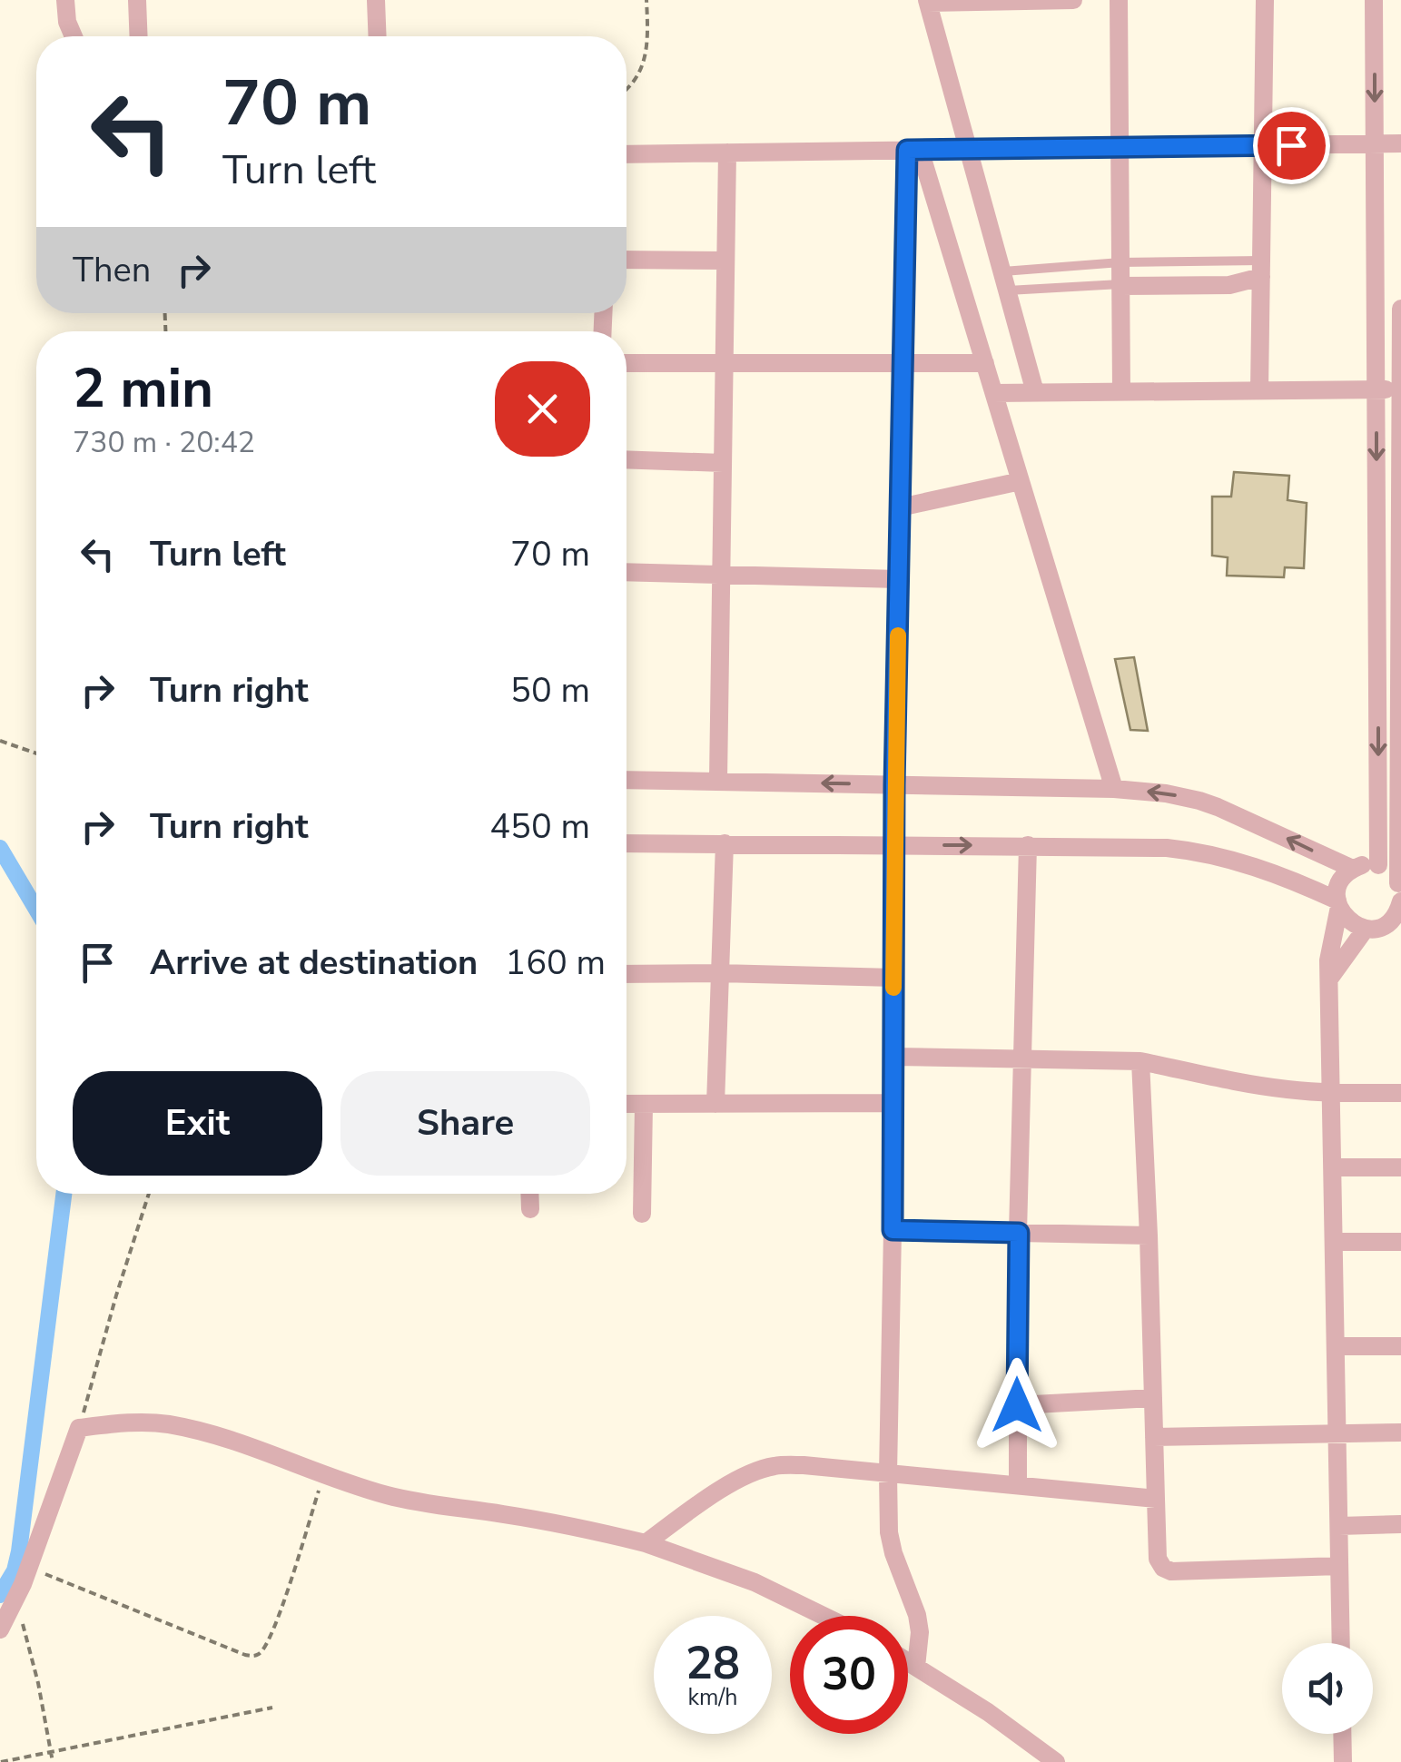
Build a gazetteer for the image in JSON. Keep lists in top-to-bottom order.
{
  "page": {
    "turn": ["70 m", "Turn left"],
    "then": "Then",
    "heading": ["2 min", "730 m · 20:42"],
    "list": [
      {
        "name": "Turn left",
        "value": "70 m"
      },
      {
        "name": "Turn right",
        "value": "50 m"
      },
      {
        "name": "Turn right",
        "value": "450 m"
      },
      {
        "name": "Arrive at destination",
        "value": "160 m"
      }
    ],
    "buttons": ["Exit", "Share"],
    "speed": "28 km/h",
    "limit": "30"
  }
}
